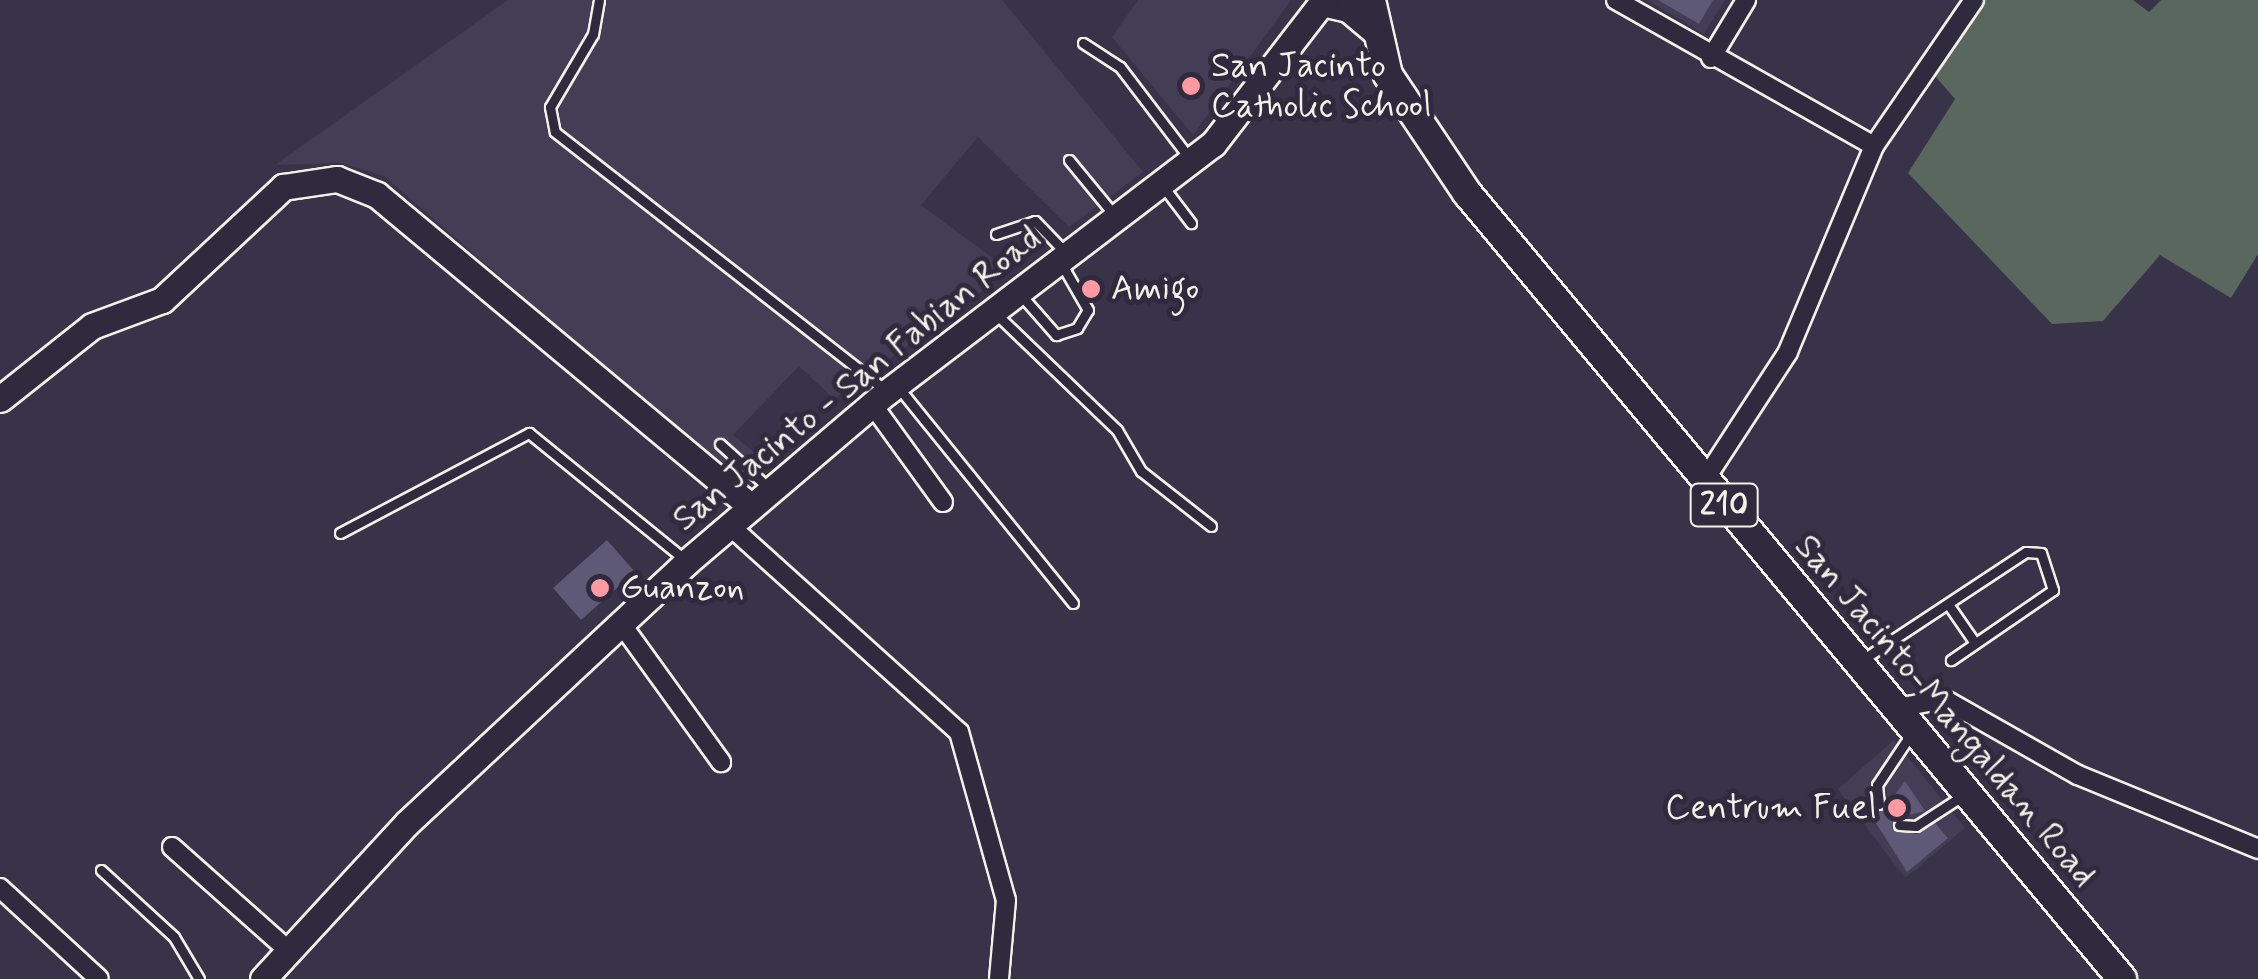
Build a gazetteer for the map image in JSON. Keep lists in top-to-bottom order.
{
  "streets": {
    "main road": ["San Jacinto - San Fabian Road", "210", "San Jacinto-Mangaldan Road"]
  },
  "crossings": [
    ["San Jacinto - San Fabian Road", "San Jacinto-Mangaldan Road"]
  ],
  "places": [
    "San Jacinto Catholic School",
    "Amigo",
    "Guanzon",
    "Centrum Fuel"
  ]
}
